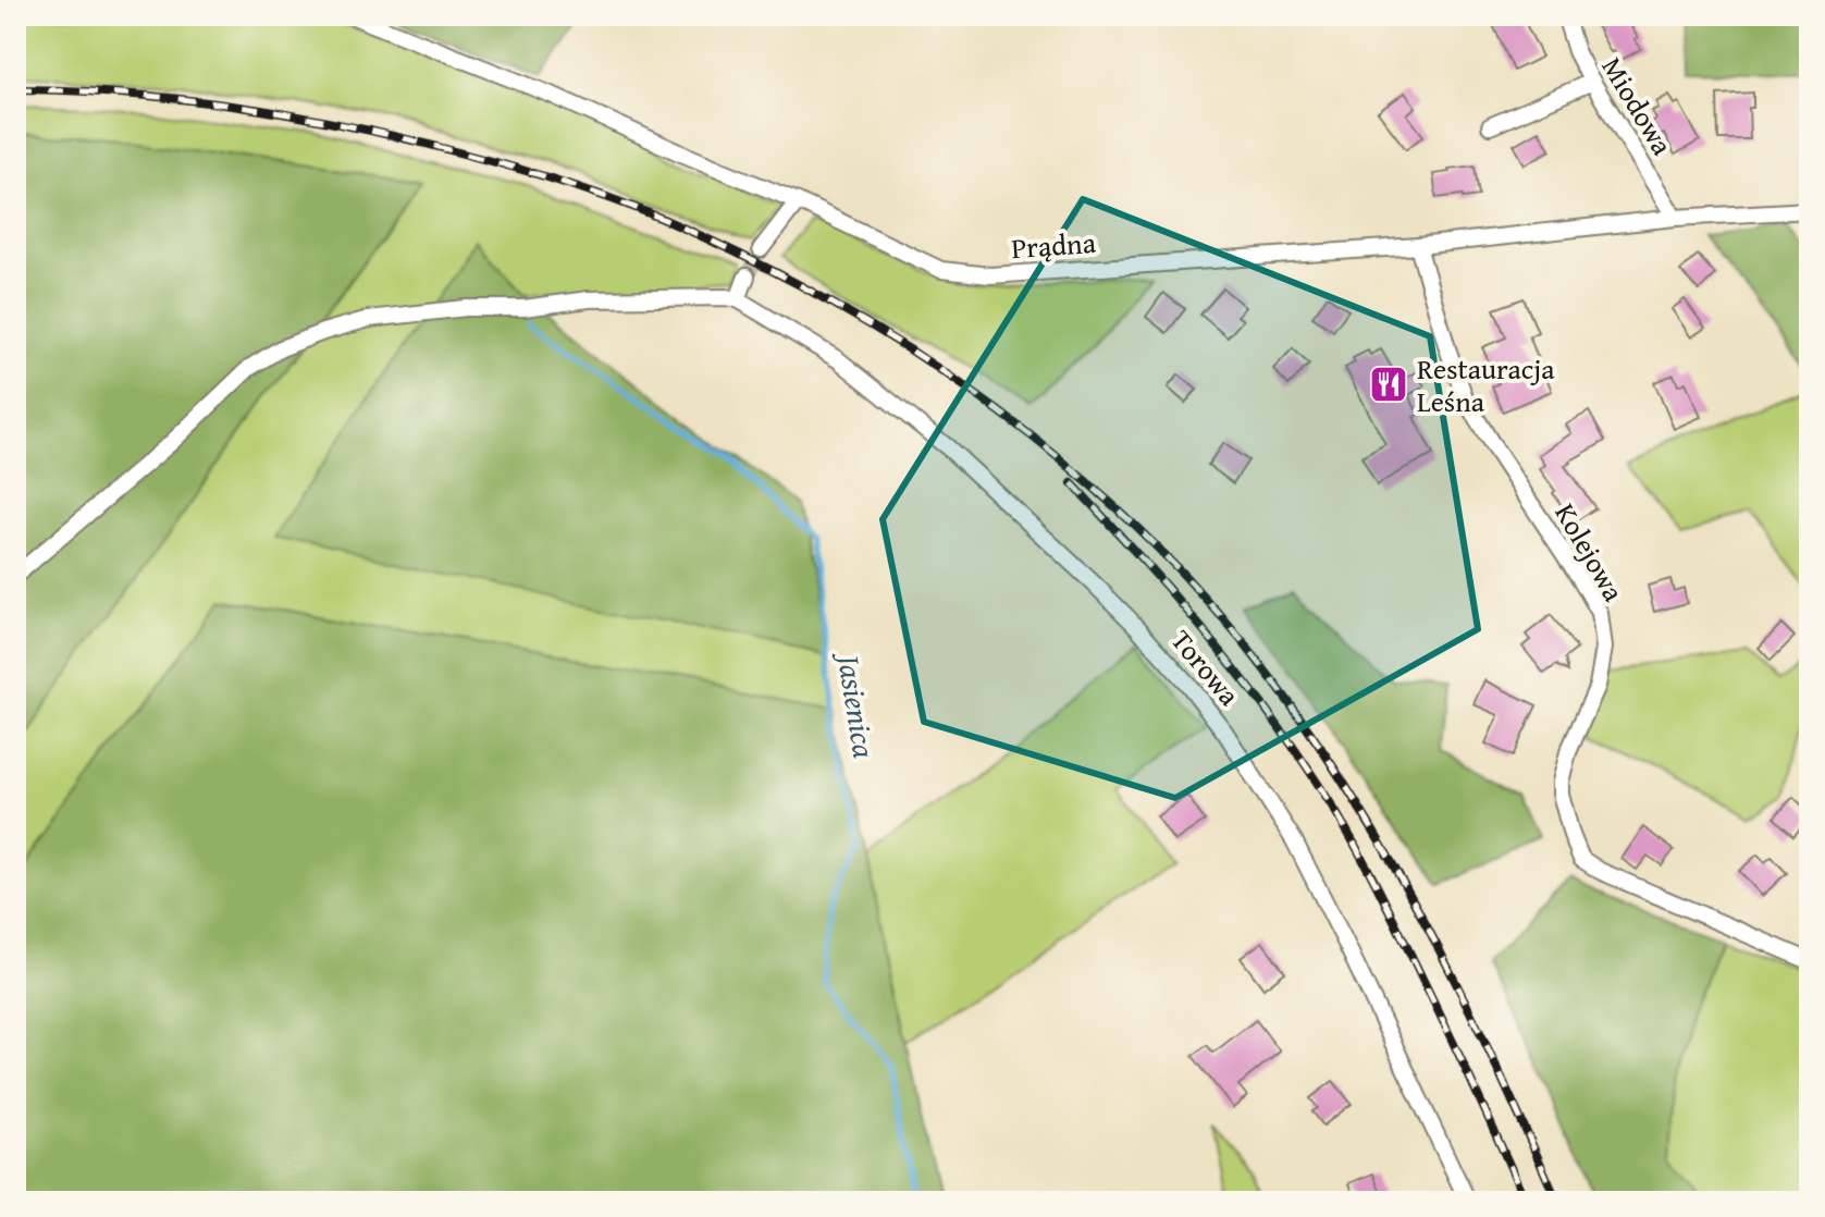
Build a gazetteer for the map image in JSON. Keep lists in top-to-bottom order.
{
  "streets": {
    "street": [
      "Miodowa",
      "Prądna",
      "Kolejowa",
      "Torowa"
    ]
  },
  "crossings": [
    ["Miodowa", "Prądna"],
    ["Prądna", "Kolejowa"]
  ],
  "water": ["Jasienica"],
  "places": {
    "restaurant": ["Restauracja Leśna"]
  }
}
